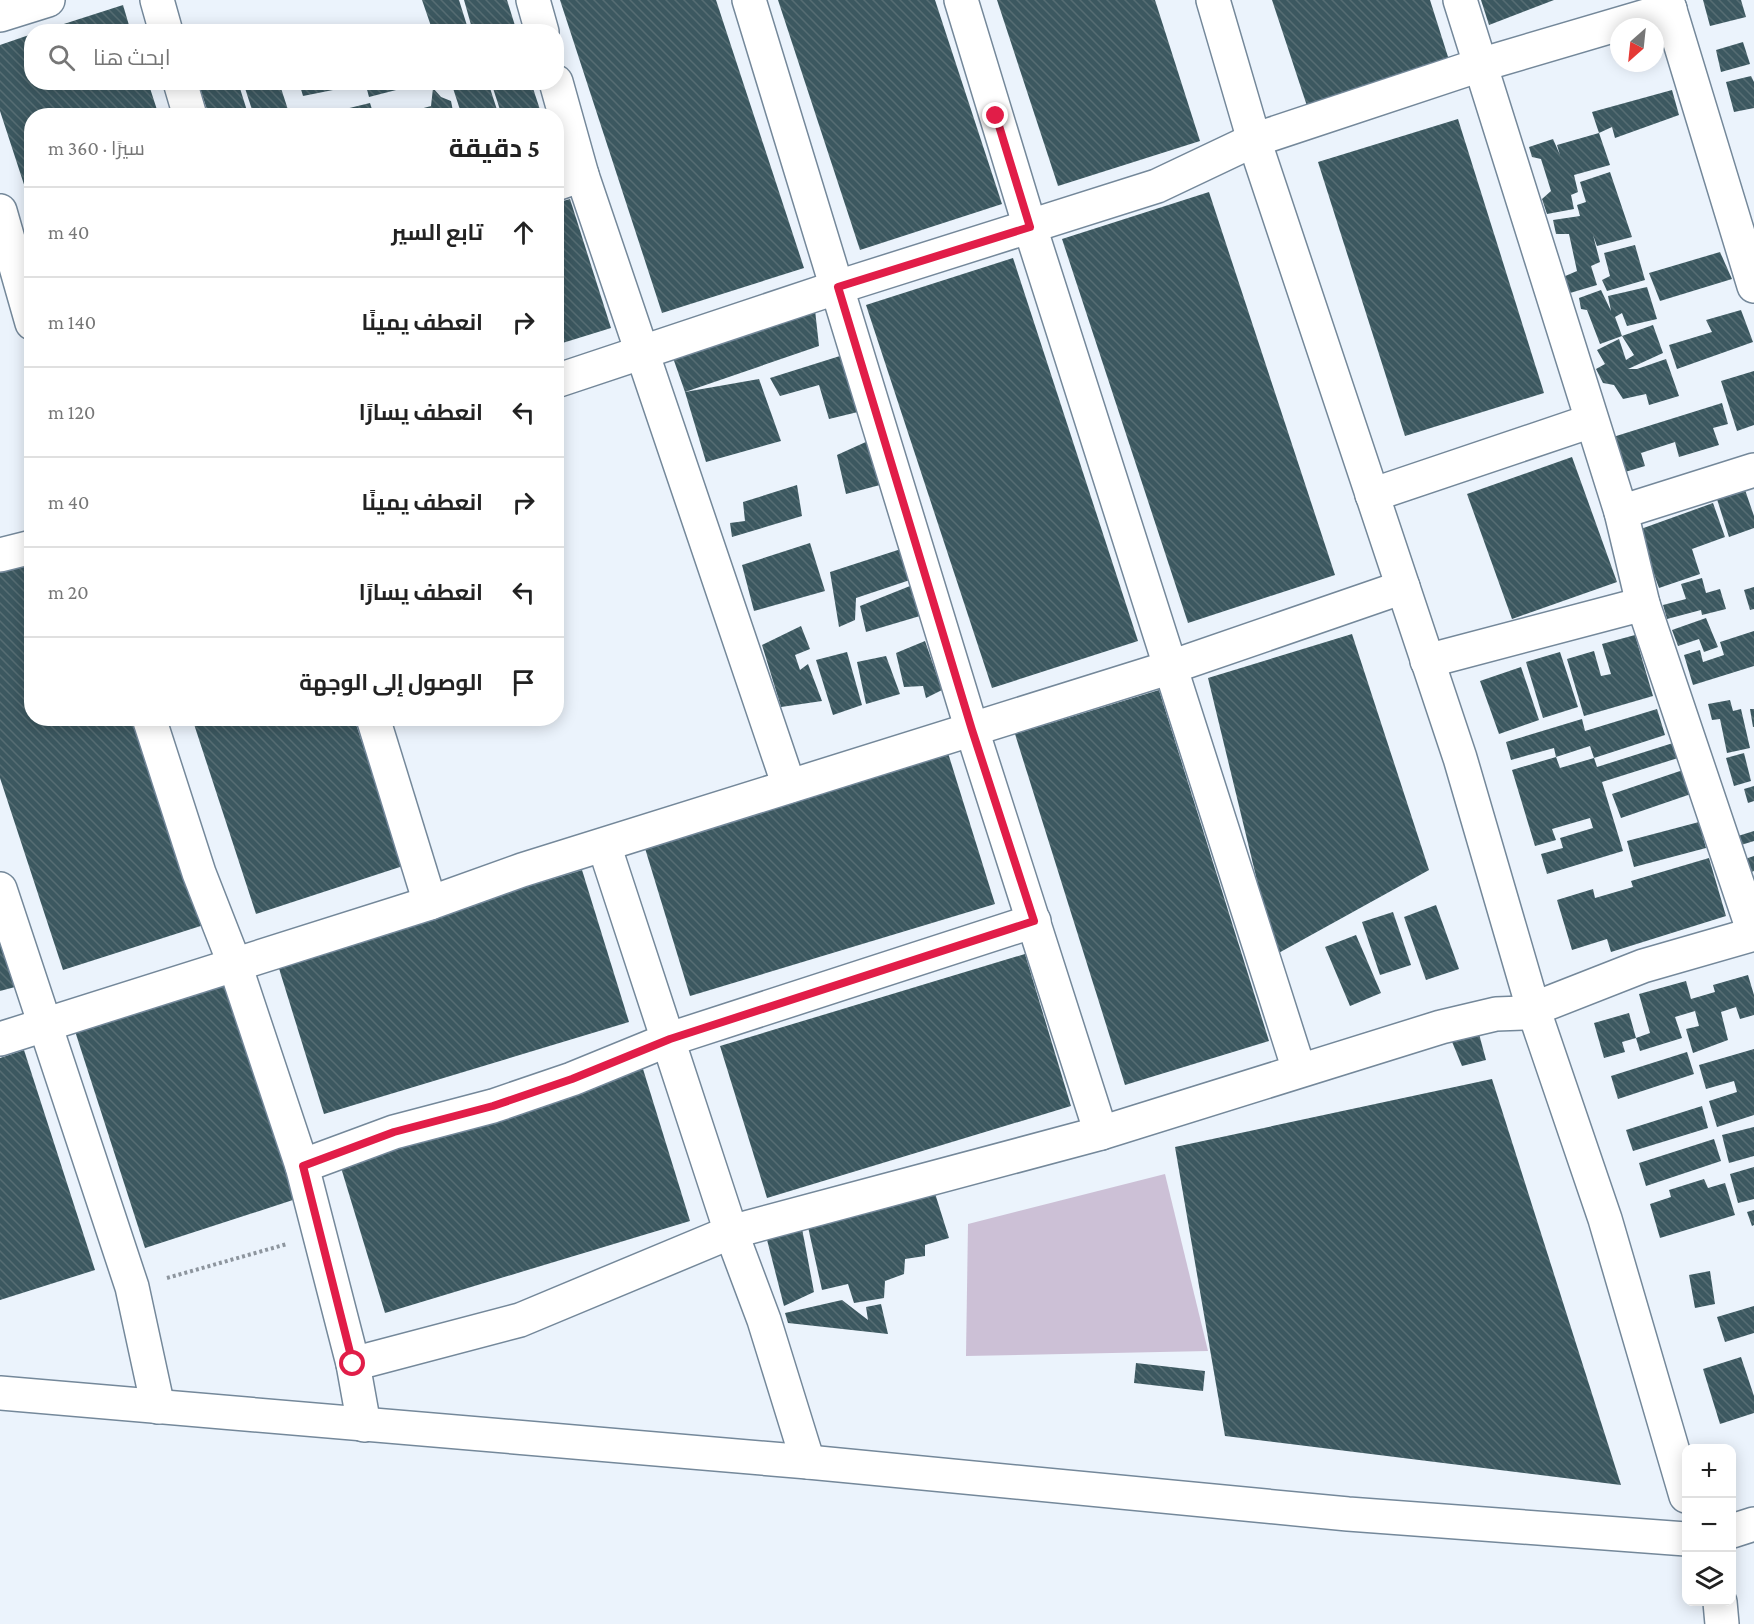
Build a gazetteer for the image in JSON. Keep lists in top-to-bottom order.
{
  "north": "bottom left",
  "page": {
    "search": "ابحث هنا",
    "heading": ["5 دقيقة", "سيرًا · 360 m"],
    "list": [
      ["تابع السير", "40 m"],
      ["انعطف يمينًا", "140 m"],
      ["انعطف يسارًا", "120 m"],
      ["انعطف يمينًا", "40 m"],
      ["انعطف يسارًا", "20 m"],
      "الوصول إلى الوجهة"
    ],
    "map_buttons": ["+", "−"]
  }
}
